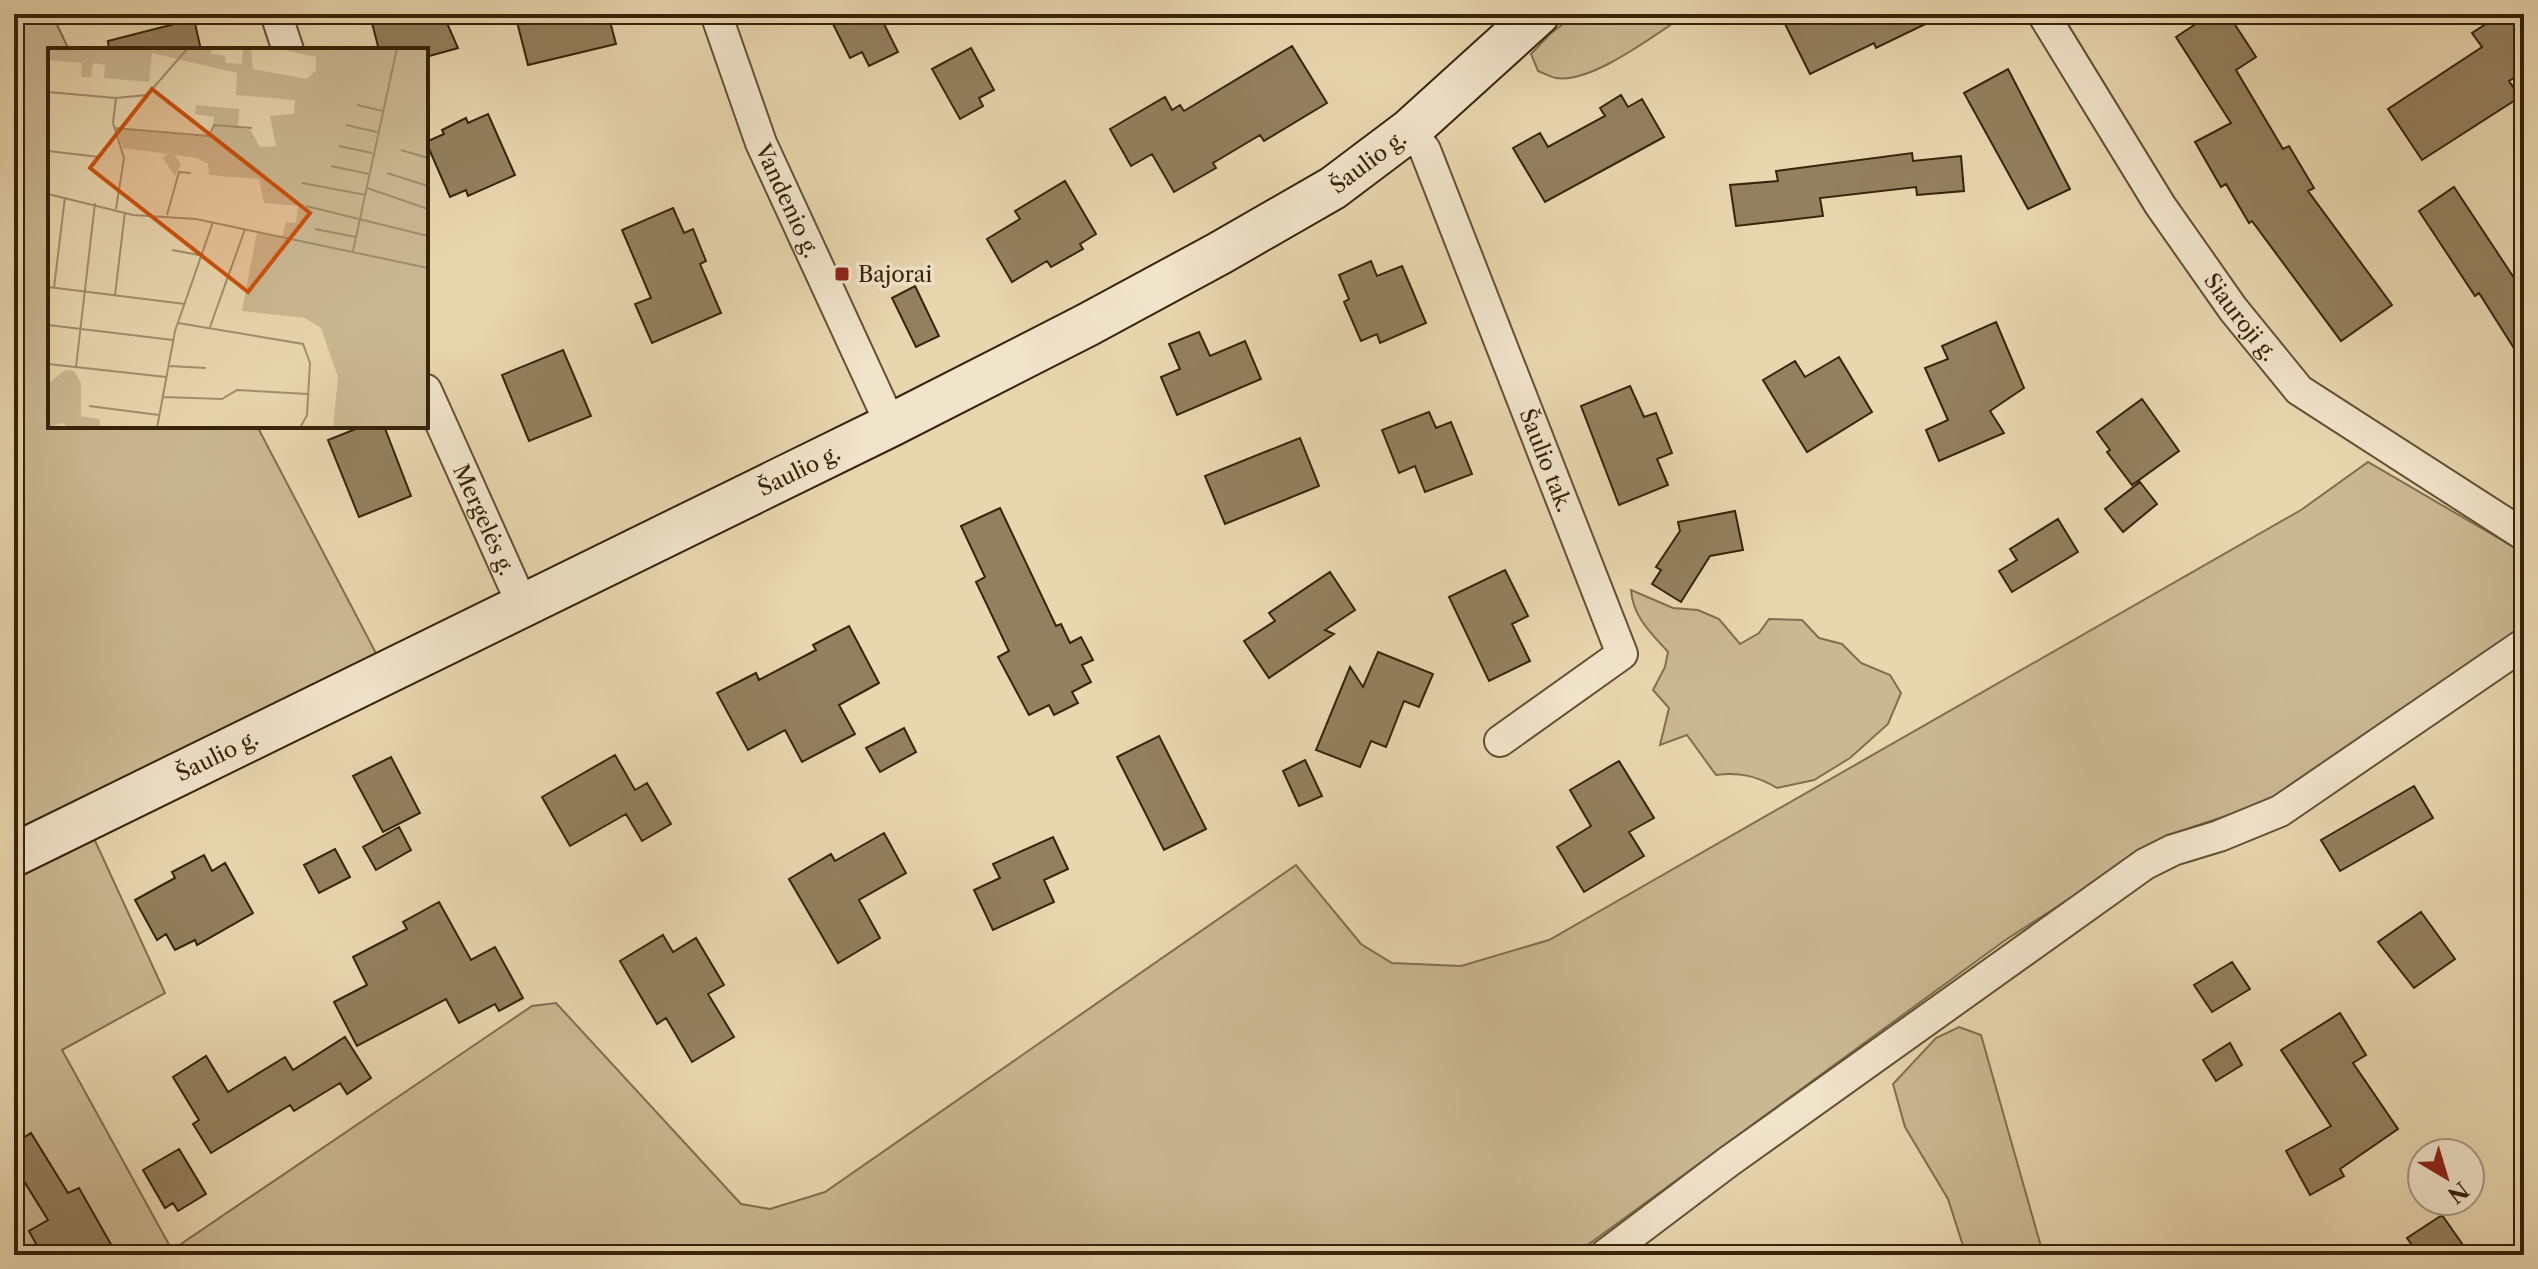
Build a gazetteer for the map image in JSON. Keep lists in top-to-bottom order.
{
  "streets": {
    "street": [
      "Šaulio g.",
      "Vandenio g.",
      "Siauroji g.",
      "Šaulio tak.",
      "Mergelės g."
    ]
  },
  "crossings": [
    ["Šaulio g.", "Vandenio g."],
    ["Šaulio g.", "Šaulio tak."],
    ["Šaulio g.", "Mergelės g."]
  ],
  "places": {
    "transit": ["Bajorai"]
  },
  "north": "bottom right"
}
